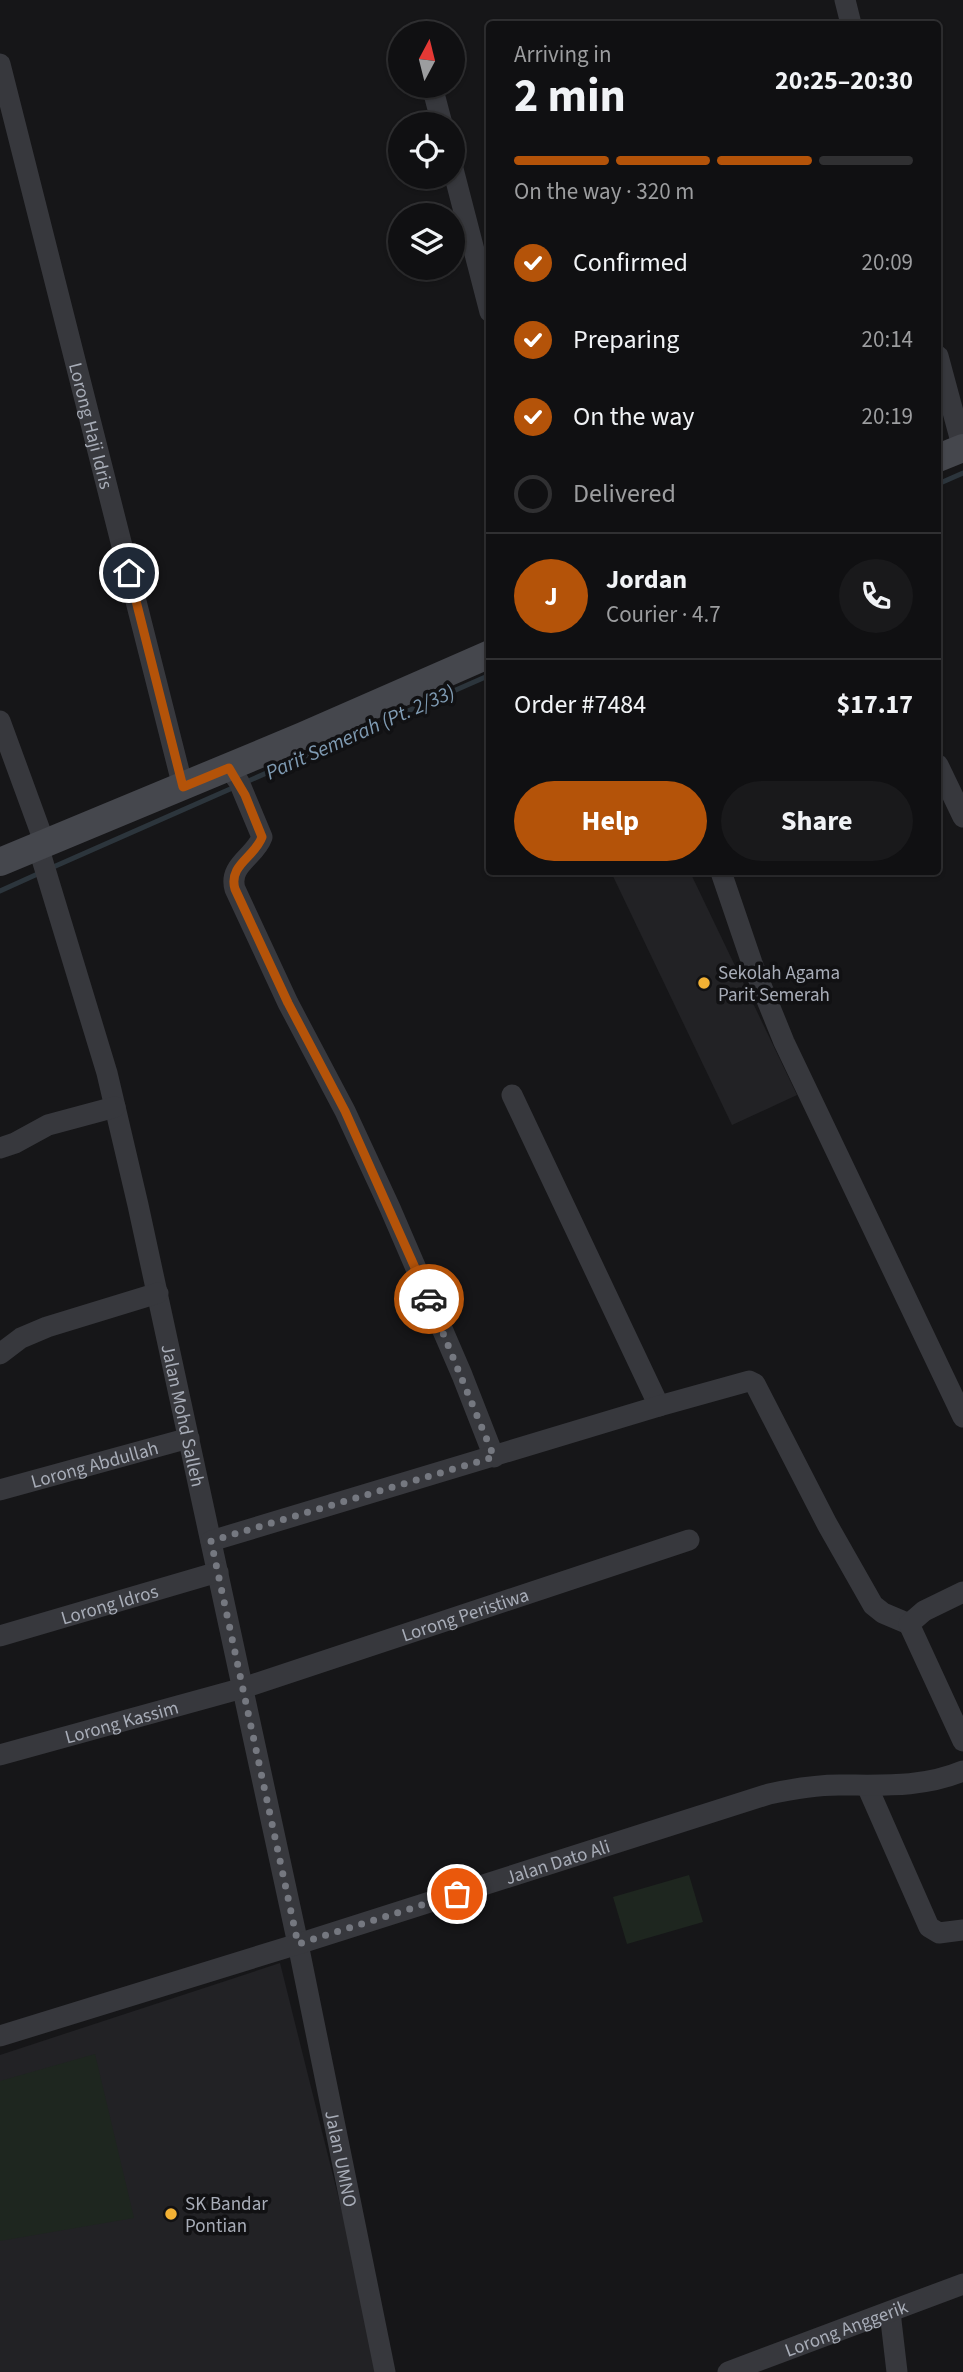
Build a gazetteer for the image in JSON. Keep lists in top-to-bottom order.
{
  "streets": {
    "street": [
      "Lorong Haji Idris",
      "Jalan Mohd Salleh",
      "Lorong Abdullah",
      "Lorong Idros",
      "Lorong Peristiwa",
      "Lorong Kassim",
      "Jalan Dato Ali",
      "Jalan UMNO",
      "Lorong Anggerik"
    ]
  },
  "crossings": [
    ["Jalan Mohd Salleh", "Lorong Abdullah"],
    ["Jalan Mohd Salleh", "Lorong Idros"],
    ["Jalan Mohd Salleh", "Lorong Peristiwa"],
    ["Jalan Mohd Salleh", "Lorong Kassim"],
    ["Jalan Mohd Salleh", "Jalan Dato Ali"],
    ["Jalan Mohd Salleh", "Jalan UMNO"],
    ["Lorong Peristiwa", "Lorong Kassim"],
    ["Jalan Dato Ali", "Jalan UMNO"]
  ],
  "water": ["Parit Semerah (Pt. 2/33)"],
  "places": ["Sekolah Agama Parit Semerah", "SK Bandar Pontian"],
  "north": "top",
  "page": {
    "heading": ["2 min", "Arriving in", "20:25–20:30"],
    "panel": [
      "Jordan",
      "Courier · 4.7",
      "Order #7484",
      "$17.17"
    ],
    "bar": "On the way · 320 m",
    "list": [
      ["Confirmed", "20:09"],
      ["Preparing", "20:14"],
      ["On the way", "20:19"],
      "Delivered"
    ],
    "round": "J",
    "buttons": ["Help", "Share"]
  }
}
